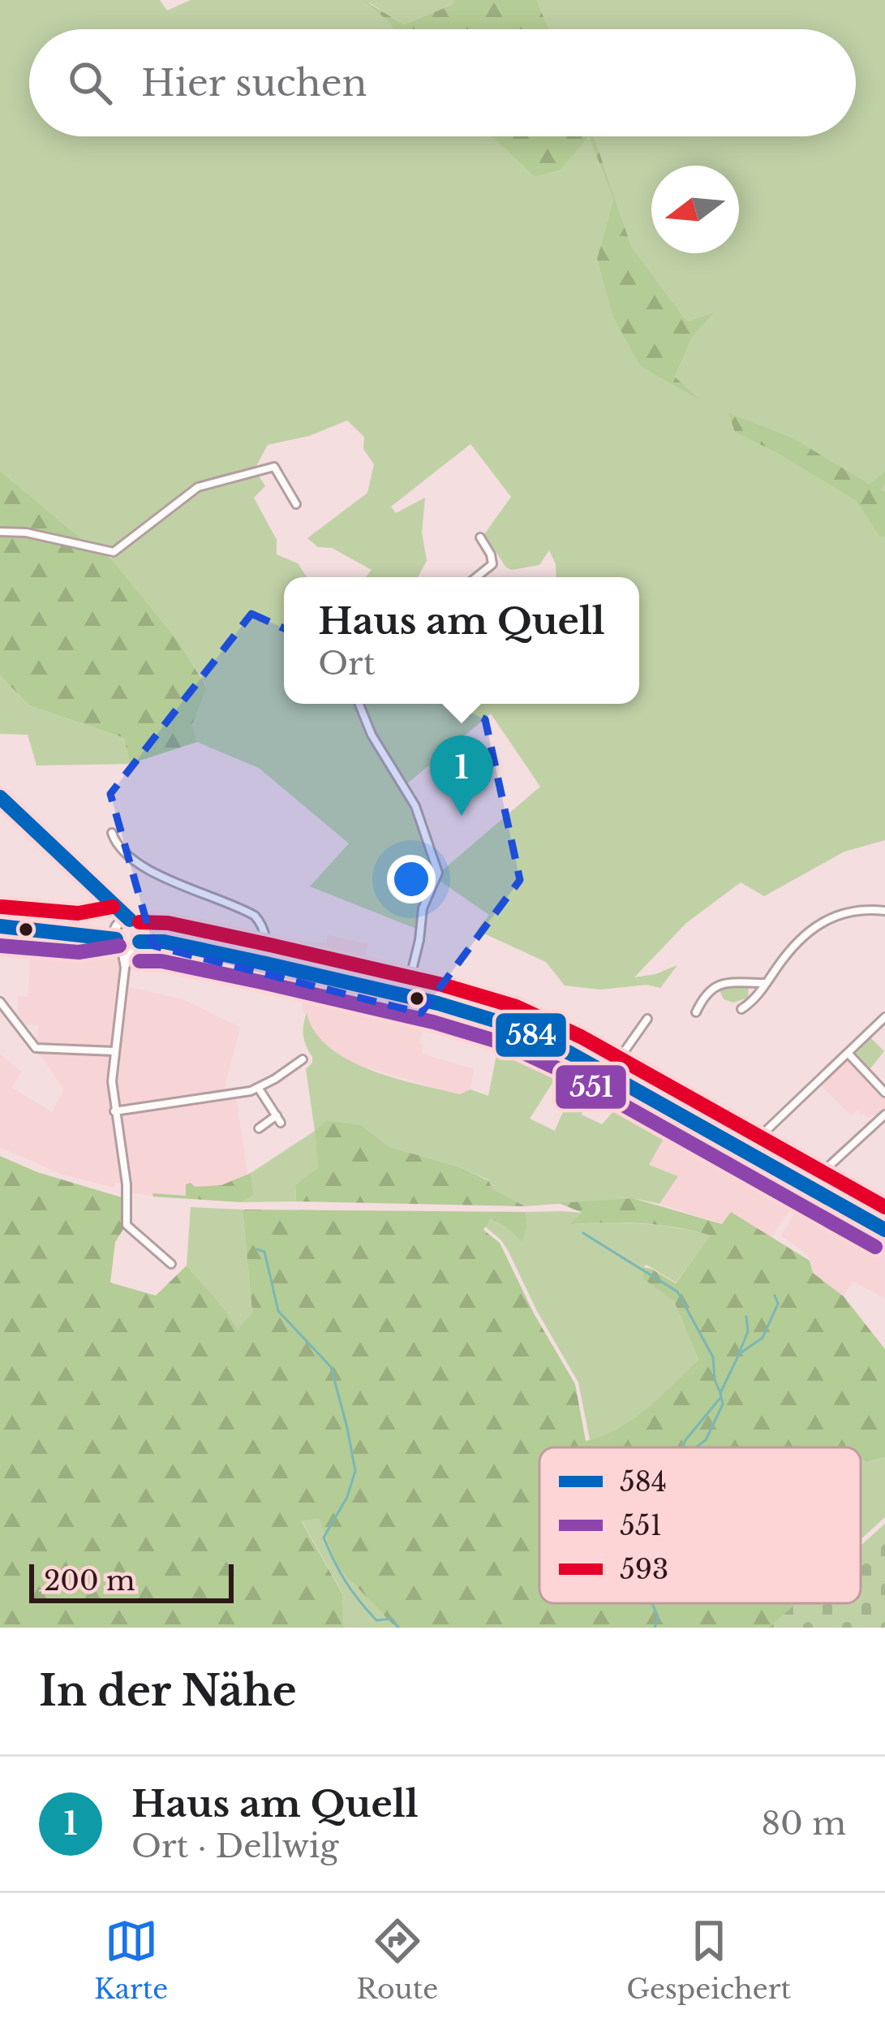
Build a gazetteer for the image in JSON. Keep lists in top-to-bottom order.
{
  "lines": ["transit line 584", "transit line 593", "transit line 551"],
  "legend": ["584", "551", "593"],
  "scale_bar": "200 m",
  "north": "left",
  "page": {
    "search": "Hier suchen",
    "popup": ["Haus am Quell", "Ort"],
    "pins": "1",
    "scale": "200 m",
    "heading": "In der Nähe",
    "list": [
      {
        "mark": "1",
        "name": "Haus am Quell",
        "note": "Ort · Dellwig",
        "value": "80 m"
      }
    ],
    "nav": ["Karte", "Route", "Gespeichert"]
  }
}
